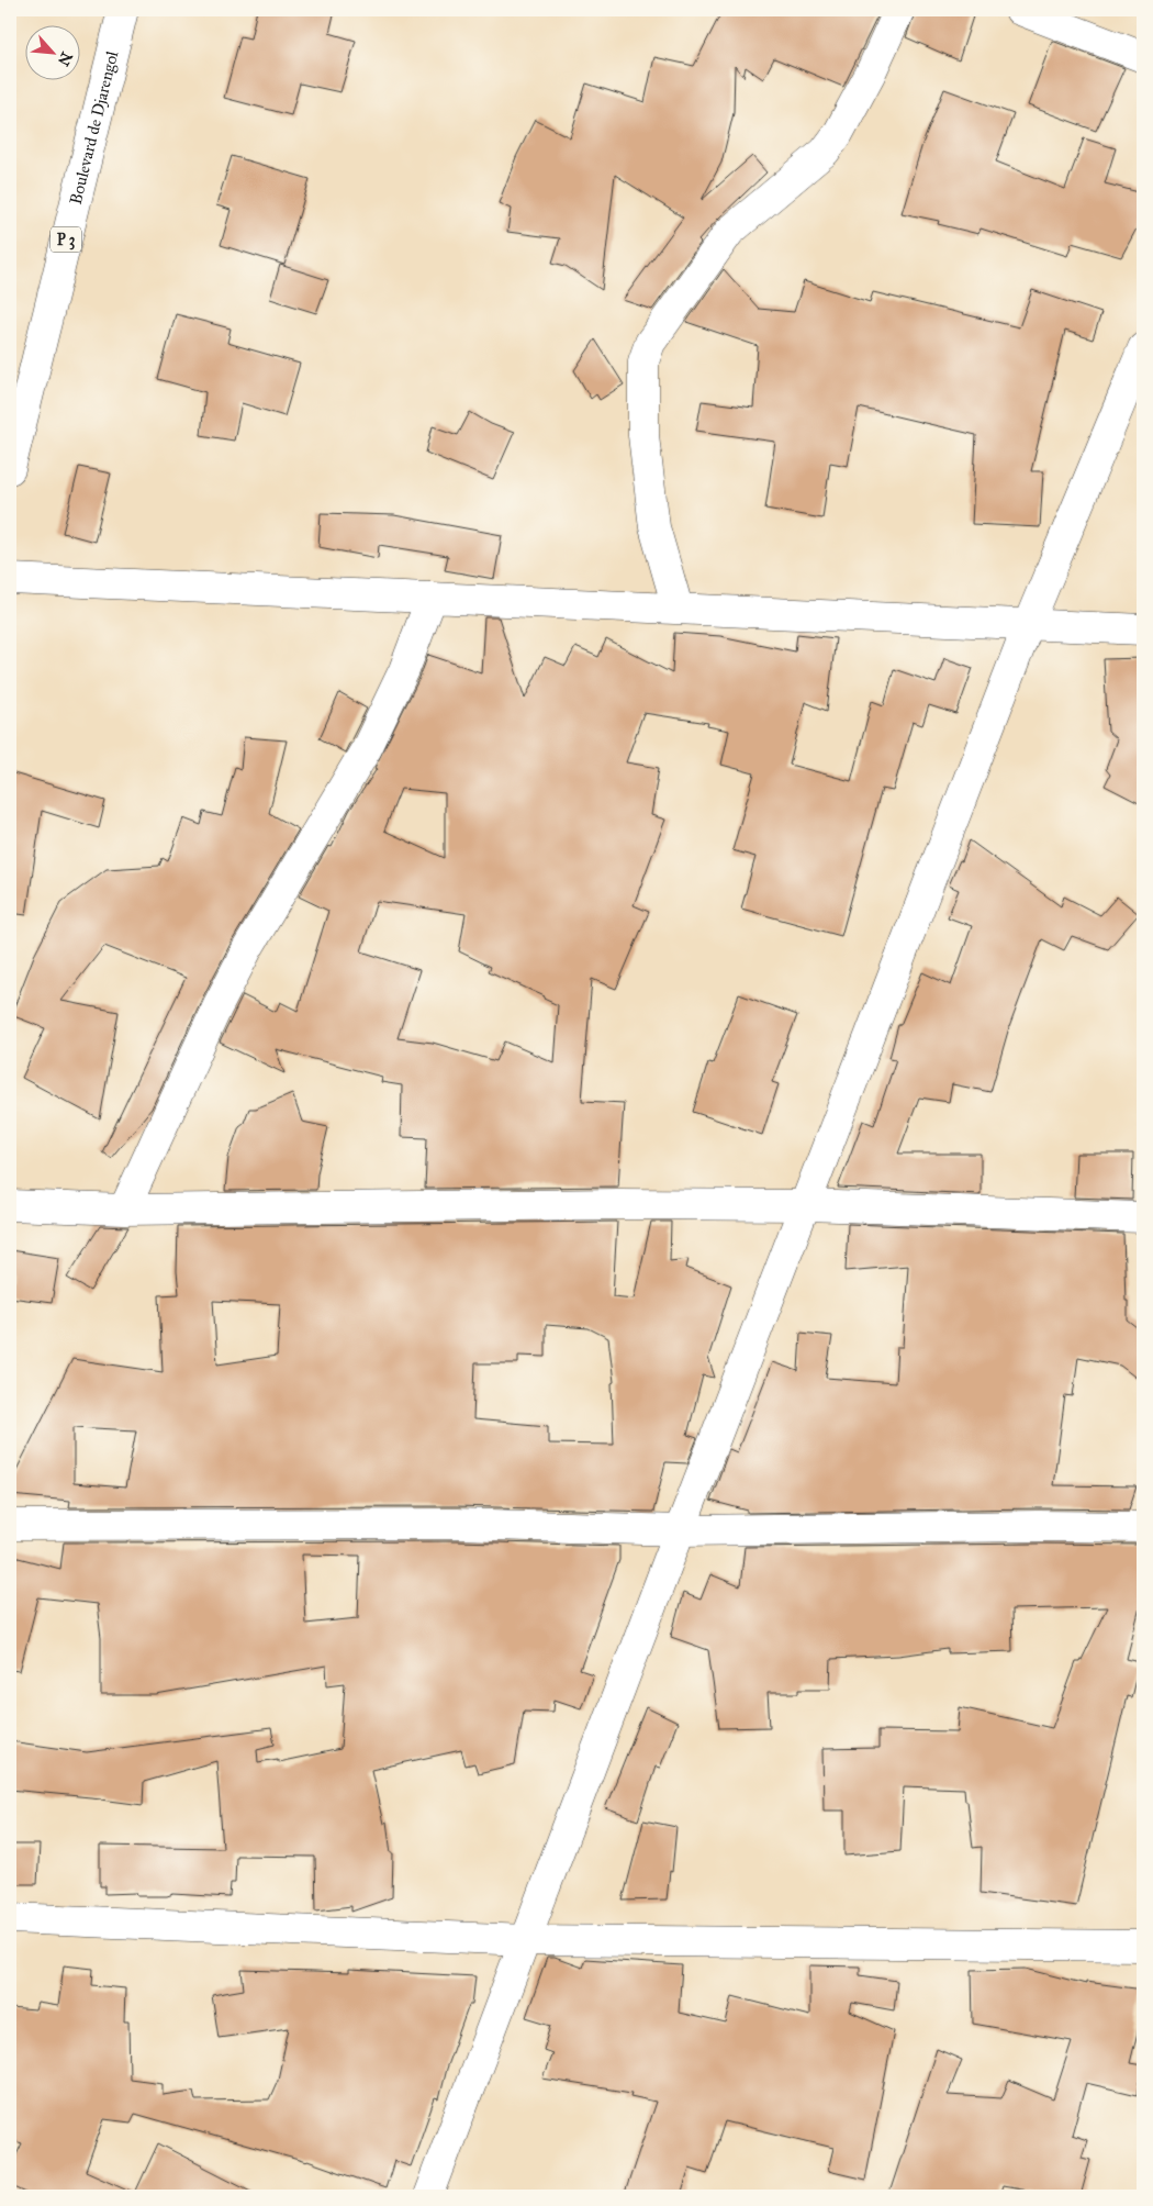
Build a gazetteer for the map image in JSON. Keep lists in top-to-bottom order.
{
  "streets": {
    "street": ["Boulevard de Djarengol", "P 3"]
  },
  "north": "bottom right"
}
